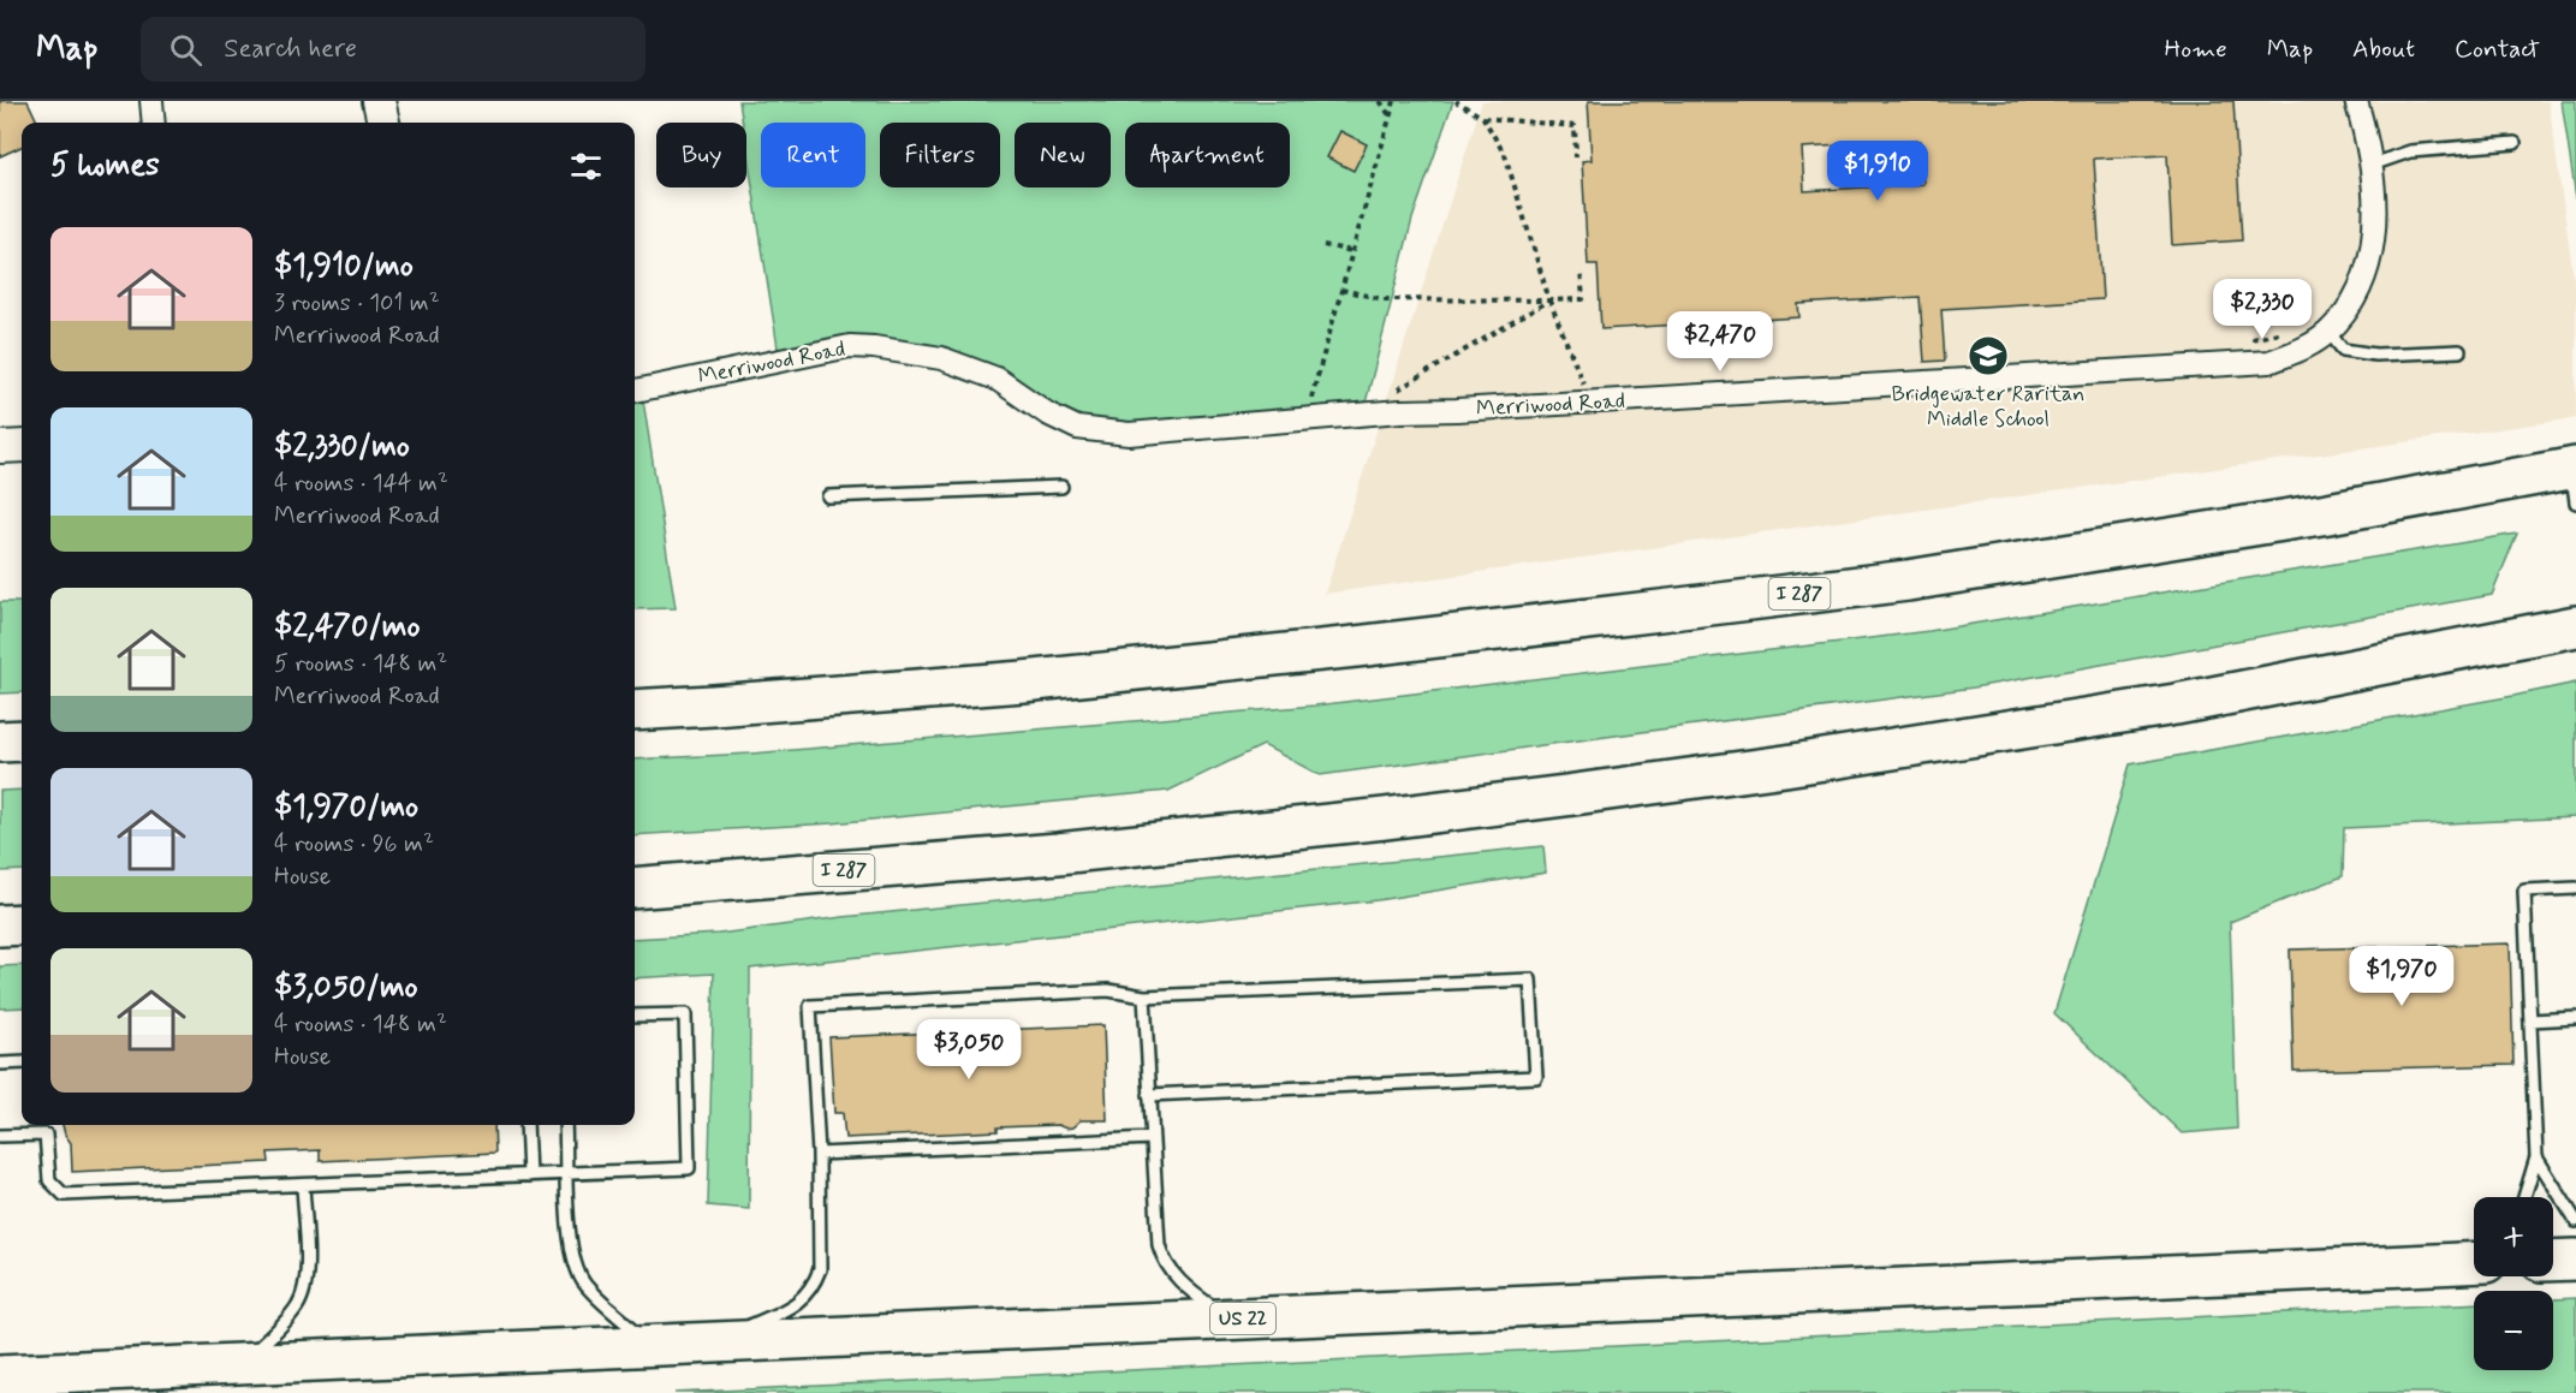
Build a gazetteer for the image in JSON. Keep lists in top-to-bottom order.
{
  "streets": {
    "highway": ["I 287", "US 22"],
    "street": ["Merriwood Road"]
  },
  "places": {
    "school or university": ["Bridgewater Raritan Middle School"]
  },
  "page": {
    "header": "Map",
    "search": "Search here",
    "nav": [
      "Home",
      "Map",
      "About",
      "Contact"
    ],
    "chip": [
      "Buy",
      "Rent",
      "Filters",
      "New",
      "Apartment"
    ],
    "heading": "5 homes",
    "price": [
      "$1,910",
      "$2,330",
      "$2,470",
      "$1,970",
      "$3,050"
    ],
    "list": [
      {
        "name": "$1,910/mo",
        "note": "3 rooms · 101 m² · Merriwood Road"
      },
      {
        "name": "$2,330/mo",
        "note": "4 rooms · 144 m² · Merriwood Road"
      },
      {
        "name": "$2,470/mo",
        "note": "5 rooms · 148 m² · Merriwood Road"
      },
      {
        "name": "$1,970/mo",
        "note": "4 rooms · 96 m² · House"
      },
      {
        "name": "$3,050/mo",
        "note": "4 rooms · 148 m² · House"
      }
    ],
    "map_buttons": ["+", "−"]
  }
}
